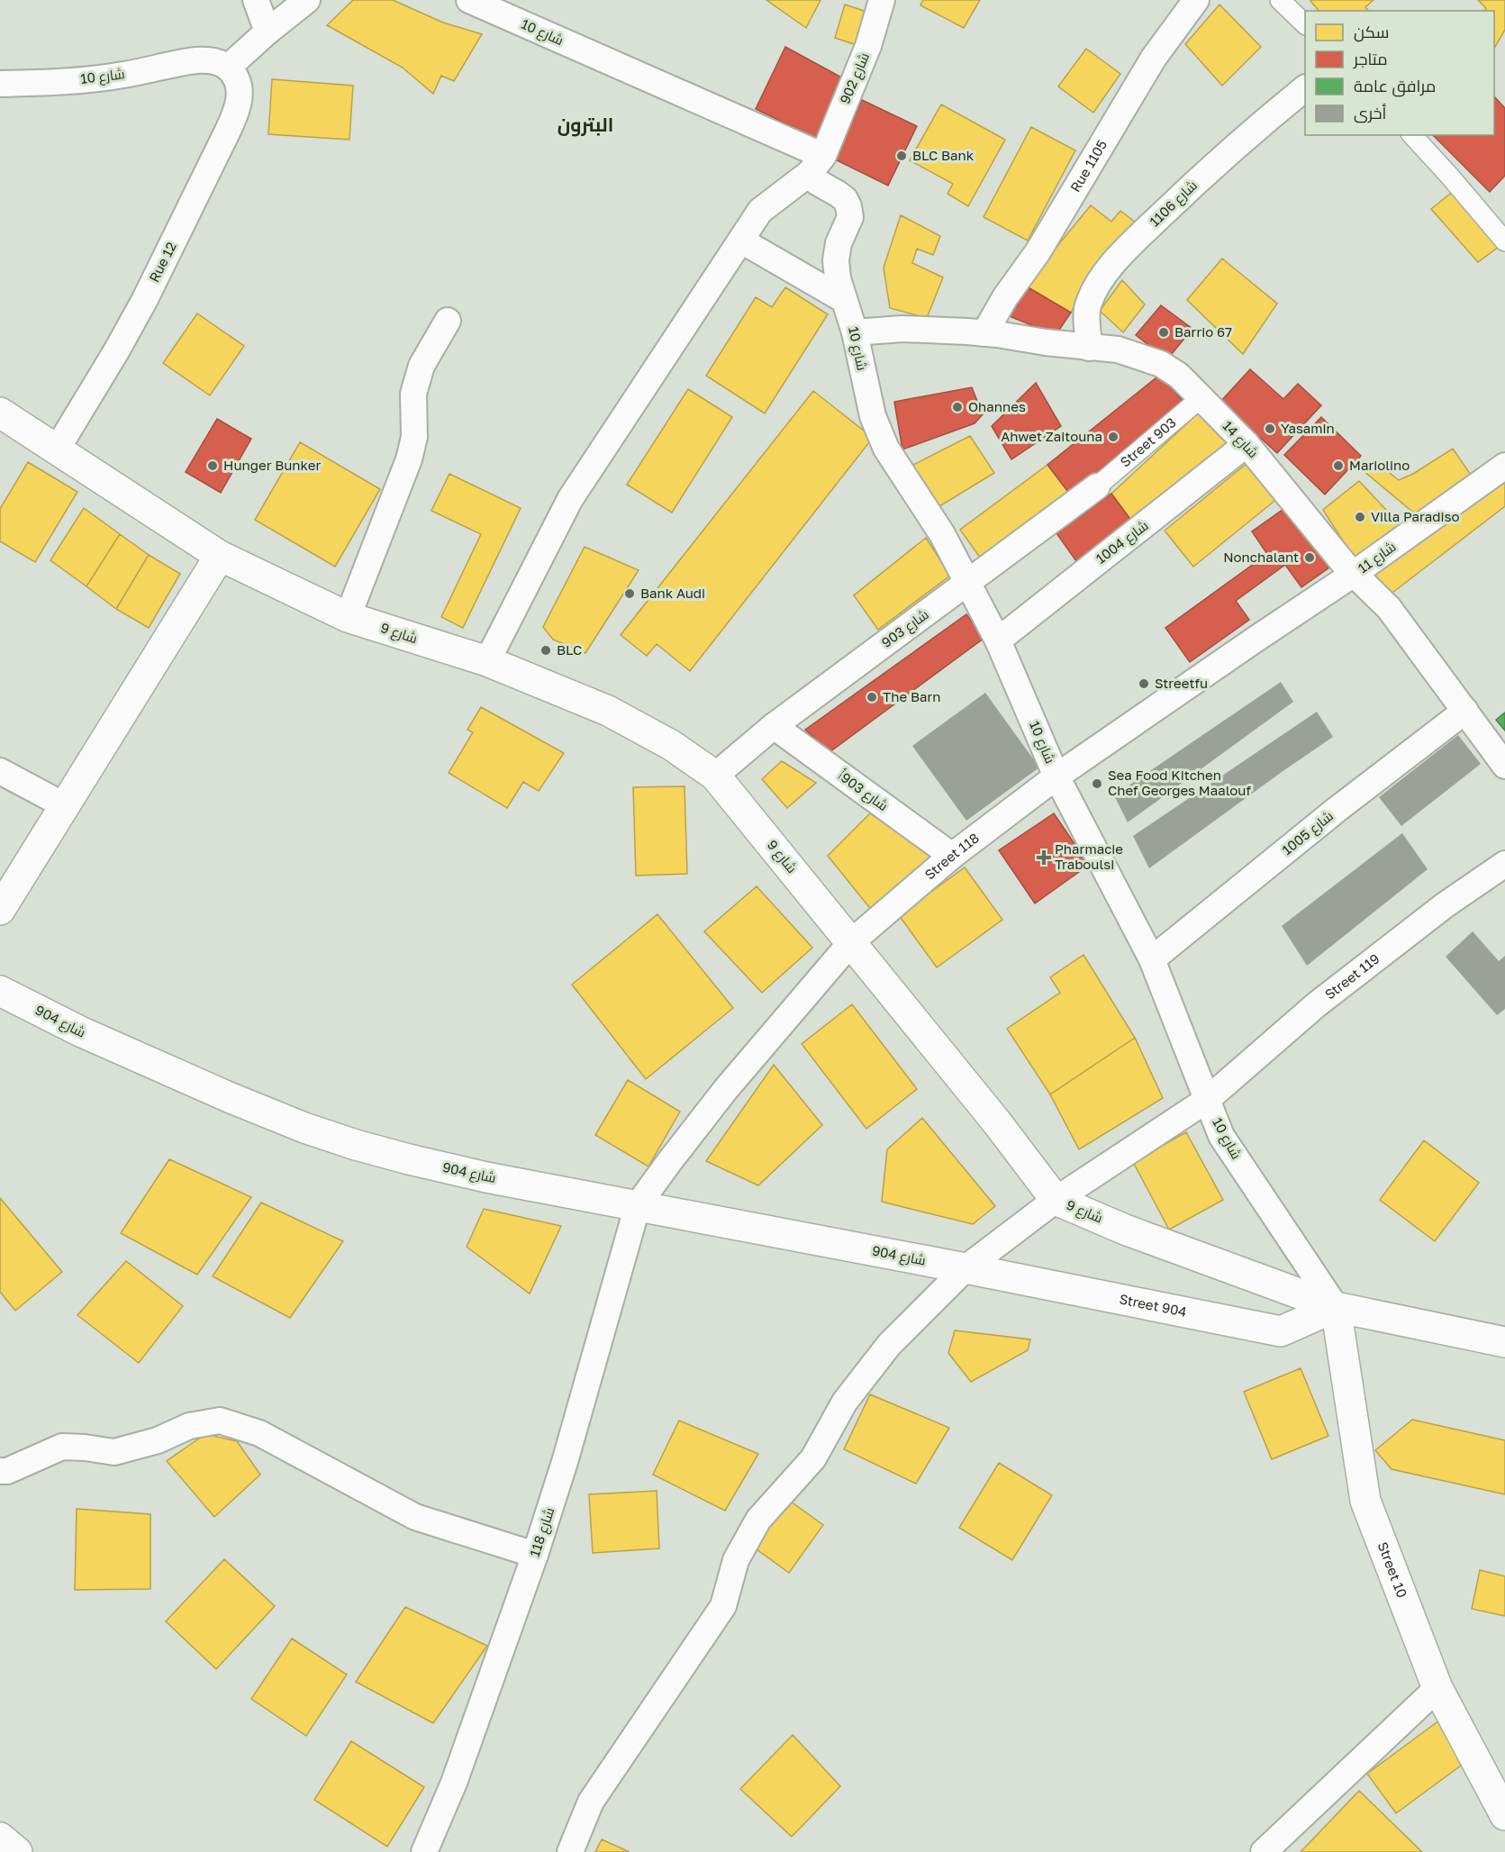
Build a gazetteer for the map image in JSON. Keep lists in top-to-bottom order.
{
  "streets": {
    "main road": [
      "شارع 9",
      "شارع 904",
      "Street 904",
      "Street 10"
    ],
    "street": [
      "شارع 10",
      "شارع 902",
      "Rue 1105",
      "شارع 1106",
      "Rue 12",
      "شارع 14",
      "Street 903",
      "شارع 1004",
      "شارع 11",
      "شارع 903",
      "شارع 903أ",
      "شارع 1005",
      "Street 118",
      "Street 119",
      "شارع 118"
    ]
  },
  "crossings": [
    ["شارع 10", "شارع 902"],
    ["شارع 10", "Rue 12"],
    ["شارع 10", "شارع 14"],
    ["شارع 10", "شارع 1004"],
    ["شارع 10", "شارع 11"],
    ["شارع 10", "شارع 903"],
    ["شارع 10", "شارع 9"],
    ["شارع 10", "شارع 1005"],
    ["شارع 10", "Street 118"],
    ["شارع 10", "Street 119"],
    ["شارع 10", "Street 904"],
    ["شارع 10", "Street 10"],
    ["Rue 1105", "شارع 14"],
    ["شارع 1106", "شارع 14"],
    ["Rue 12", "شارع 9"],
    ["شارع 14", "Street 903"],
    ["شارع 14", "شارع 1004"],
    ["شارع 14", "شارع 11"],
    ["شارع 14", "شارع 1005"],
    ["Street 903", "شارع 903"],
    ["شارع 11", "Street 118"],
    ["شارع 903", "شارع 9"],
    ["شارع 903", "شارع 903أ"],
    ["شارع 9", "Street 118"],
    ["شارع 9", "Street 119"],
    ["شارع 9", "Street 904"],
    ["شارع 9", "Street 10"],
    ["شارع 903أ", "Street 118"],
    ["Street 118", "شارع 904"],
    ["Street 118", "شارع 118"],
    ["Street 119", "شارع 904"],
    ["Street 119", "Street 904"],
    ["شارع 904", "Street 904"],
    ["شارع 904", "شارع 118"],
    ["Street 904", "Street 10"]
  ],
  "districts": ["البترون"],
  "places": {
    "other": [
      "BLC Bank",
      "Barrio 67",
      "Ohannes",
      "Yasamin",
      "Ahwet Zaitouna",
      "Hunger Bunker",
      "Mariolino",
      "Villa Paradiso",
      "Nonchalant",
      "Bank Audi",
      "BLC",
      "Streetfu",
      "The Barn",
      "Sea Food Kitchen Chef Georges Maalouf"
    ],
    "health": ["Pharmacie Traboulsi"]
  },
  "legend": [
    "سكن",
    "متاجر",
    "مرافق عامة",
    "أخرى"
  ]
}
